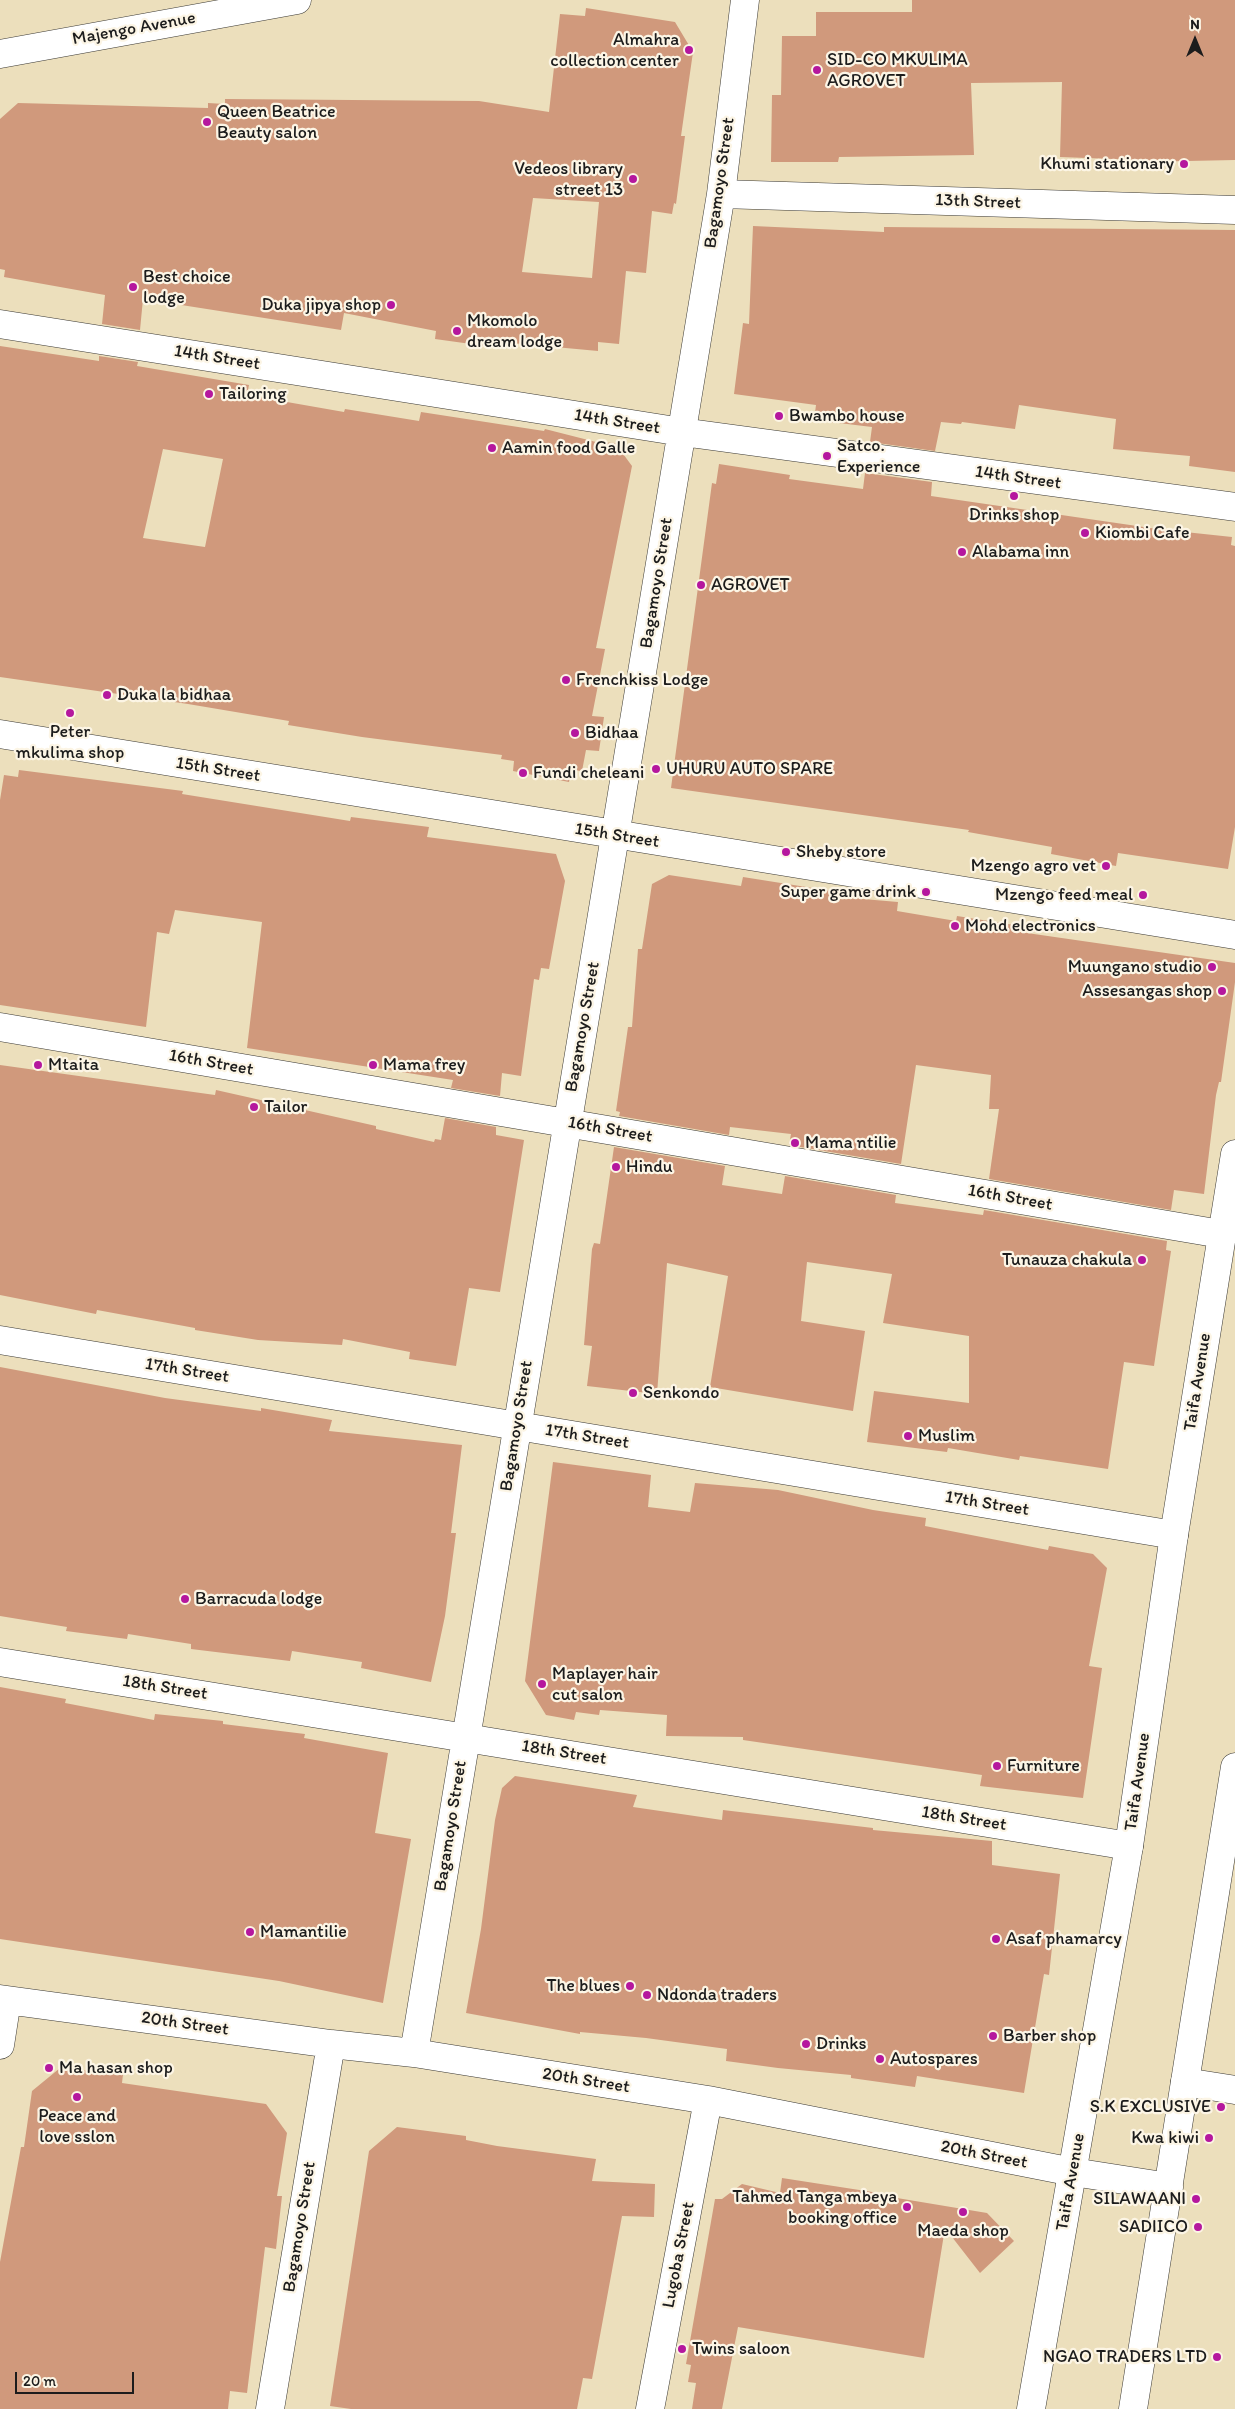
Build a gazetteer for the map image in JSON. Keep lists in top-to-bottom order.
{
  "streets": {
    "street": [
      "Majengo Avenue",
      "Bagamoyo Street",
      "13th Street",
      "14th Street",
      "15th Street",
      "16th Street",
      "17th Street",
      "Taifa Avenue",
      "18th Street",
      "20th Street",
      "Lugoba Street"
    ]
  },
  "crossings": [
    ["Bagamoyo Street", "13th Street"],
    ["Bagamoyo Street", "14th Street"],
    ["Bagamoyo Street", "15th Street"],
    ["Bagamoyo Street", "16th Street"],
    ["Bagamoyo Street", "17th Street"],
    ["Bagamoyo Street", "18th Street"],
    ["Bagamoyo Street", "20th Street"],
    ["16th Street", "Taifa Avenue"],
    ["17th Street", "Taifa Avenue"],
    ["Taifa Avenue", "18th Street"],
    ["Taifa Avenue", "20th Street"],
    ["20th Street", "Lugoba Street"]
  ],
  "places": [
    "Almahra collection center",
    "SID-CO MKULIMA AGROVET",
    "Queen Beatrice Beauty salon",
    "Khumi stationary",
    "Vedeos library street 13",
    "Best choice lodge",
    "Duka jipya shop",
    "Mkomolo dream lodge",
    "Tailoring",
    "Bwambo house",
    "Aamin food Galle",
    "Satco. Experience",
    "Drinks shop",
    "Kiombi Cafe",
    "Alabama inn",
    "AGROVET",
    "Frenchkiss Lodge",
    "Duka la bidhaa",
    "Peter mkulima shop",
    "Bidhaa",
    "UHURU AUTO SPARE",
    "Fundi cheleani",
    "Sheby store",
    "Mzengo agro vet",
    "Super game drink",
    "Mzengo feed meal",
    "Mohd electronics",
    "Muungano studio",
    "Assesangas shop",
    "Mtaita",
    "Mama frey",
    "Tailor",
    "Mama ntilie",
    "Hindu",
    "Tunauza chakula",
    "Senkondo",
    "Muslim",
    "Barracuda lodge",
    "Maplayer hair cut salon",
    "Furniture",
    "Mamantilie",
    "Asaf phamarcy",
    "The blues",
    "Ndonda traders",
    "Barber shop",
    "Drinks",
    "Autospares",
    "Ma hasan shop",
    "Peace and love sslon",
    "S.K EXCLUSIVE",
    "Kwa kiwi",
    "SILAWAANI",
    "Tahmed Tanga mbeya booking office",
    "Maeda shop",
    "SADIICO",
    "Twins saloon",
    "NGAO TRADERS LTD"
  ],
  "scale_bar": "20 m",
  "north": "top"
}
